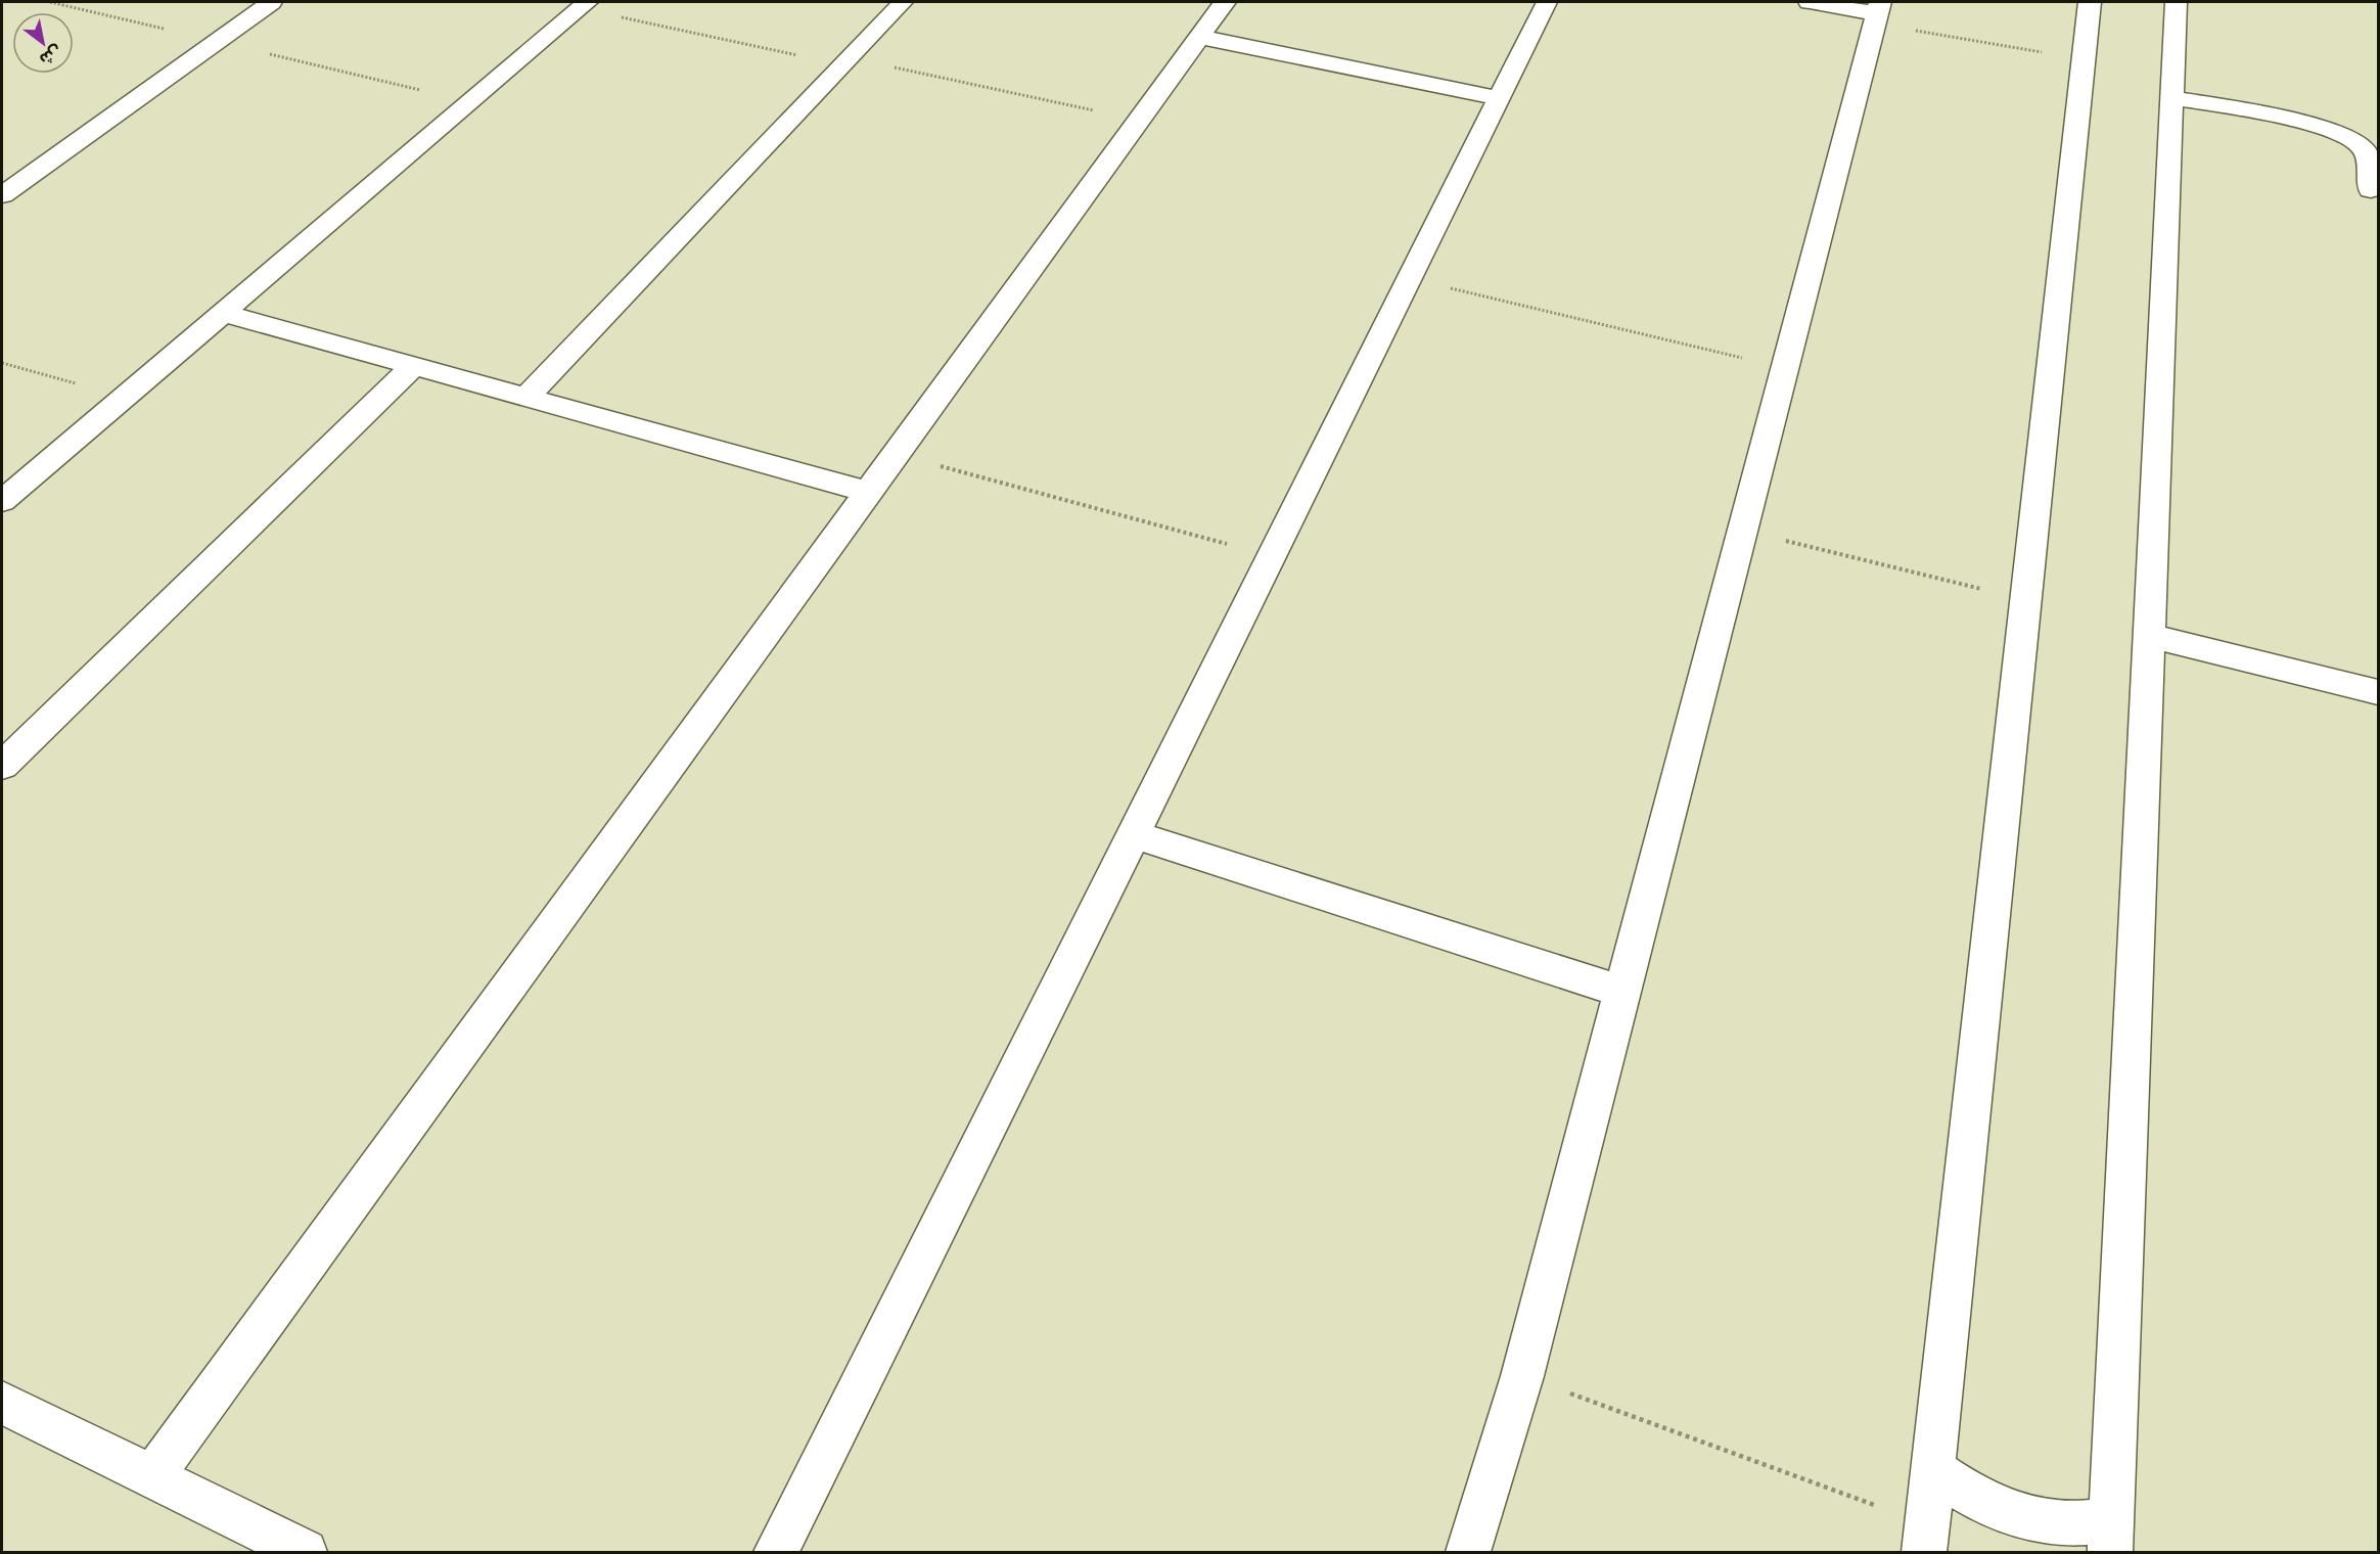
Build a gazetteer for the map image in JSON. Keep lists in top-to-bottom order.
{
  "north": "bottom right"
}
